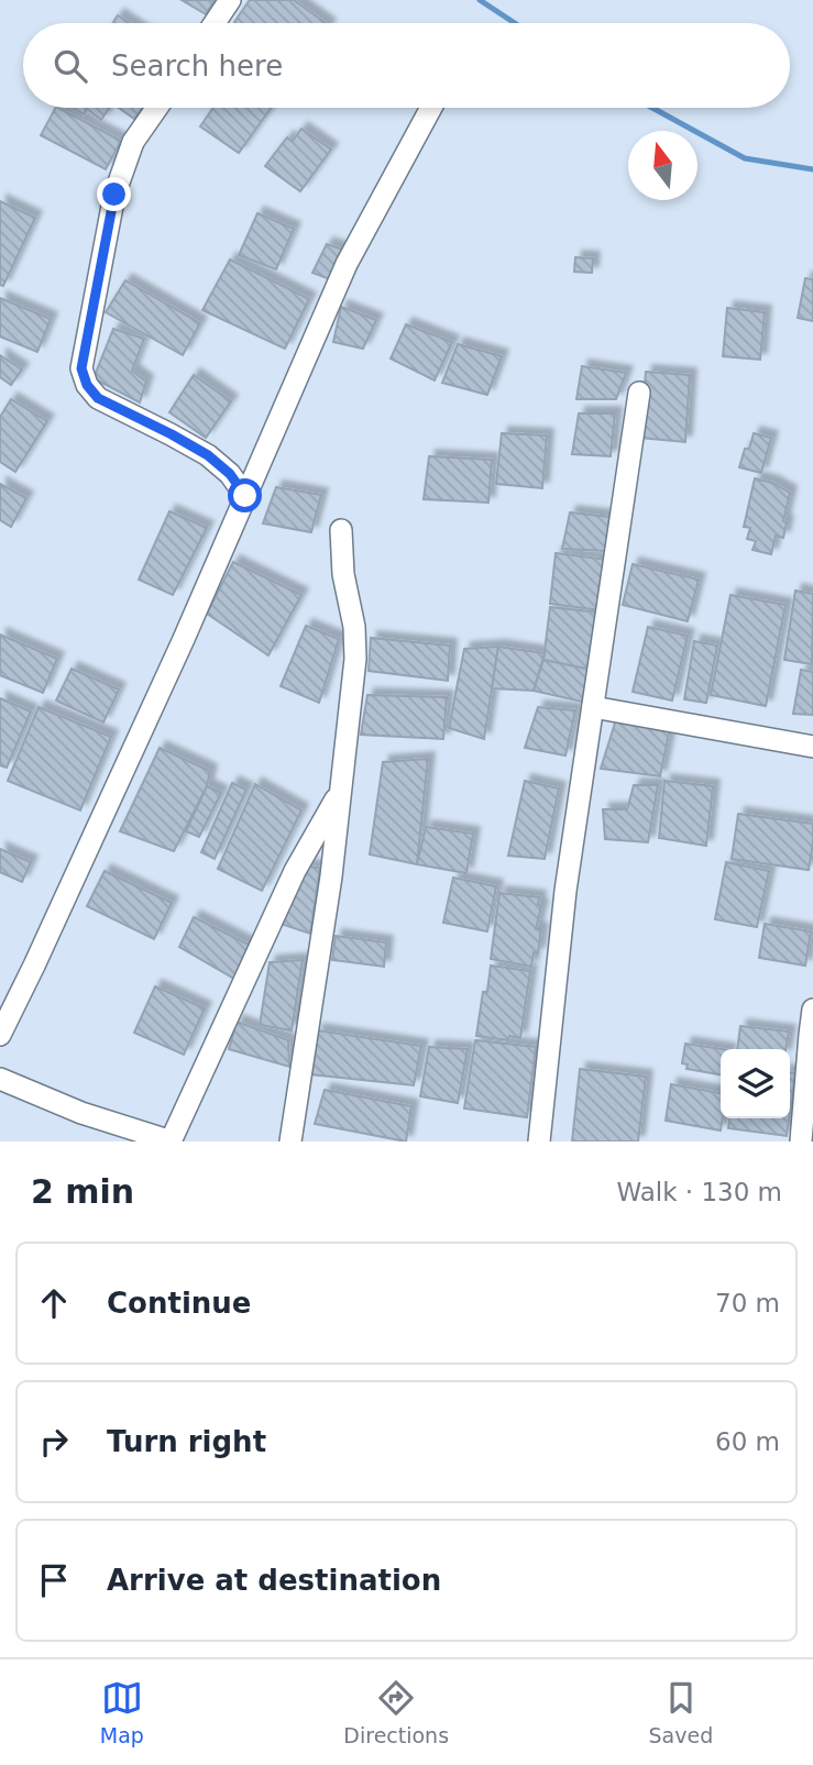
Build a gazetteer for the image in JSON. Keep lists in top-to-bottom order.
{
  "north": "top",
  "page": {
    "search": "Search here",
    "heading": ["2 min", "Walk · 130 m"],
    "list": [
      ["Continue", "70 m"],
      ["Turn right", "60 m"],
      "Arrive at destination"
    ],
    "nav": ["Map", "Directions", "Saved"]
  }
}
